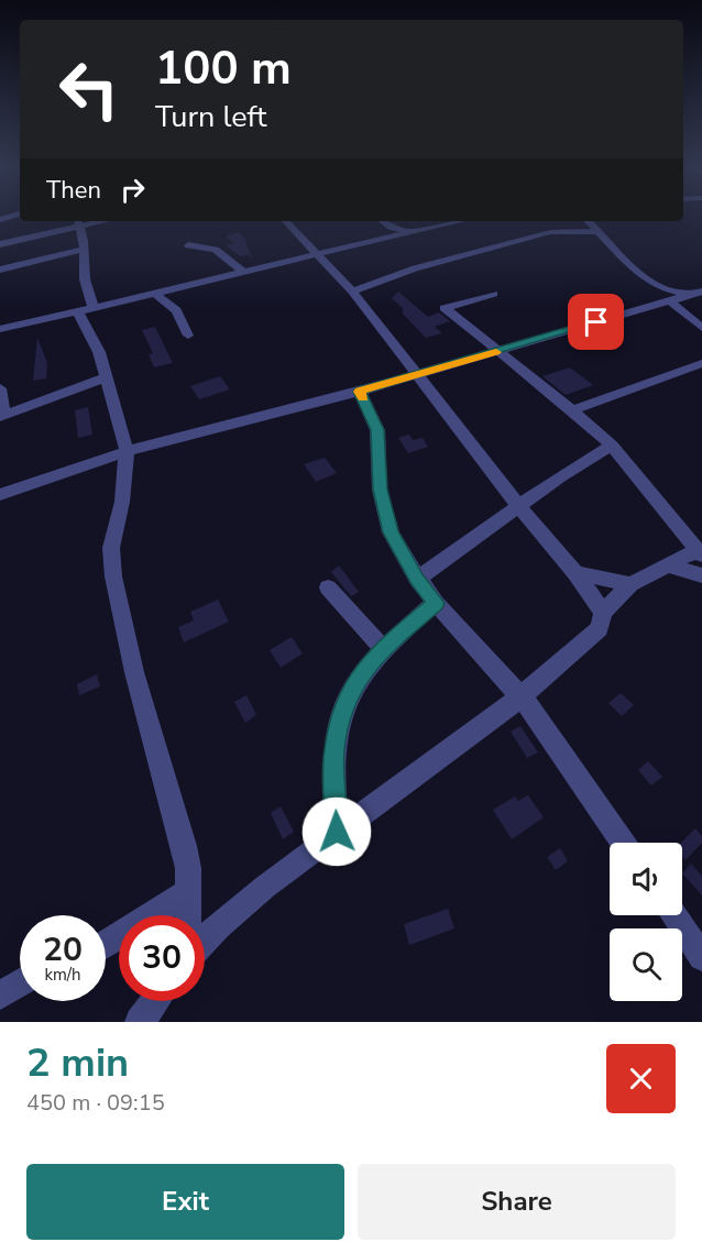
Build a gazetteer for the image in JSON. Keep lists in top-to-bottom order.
{
  "page": {
    "turn": ["100 m", "Turn left"],
    "then": "Then",
    "speed": "20 km/h",
    "limit": "30",
    "heading": ["2 min", "450 m · 09:15"],
    "buttons": ["Exit", "Share"]
  }
}
